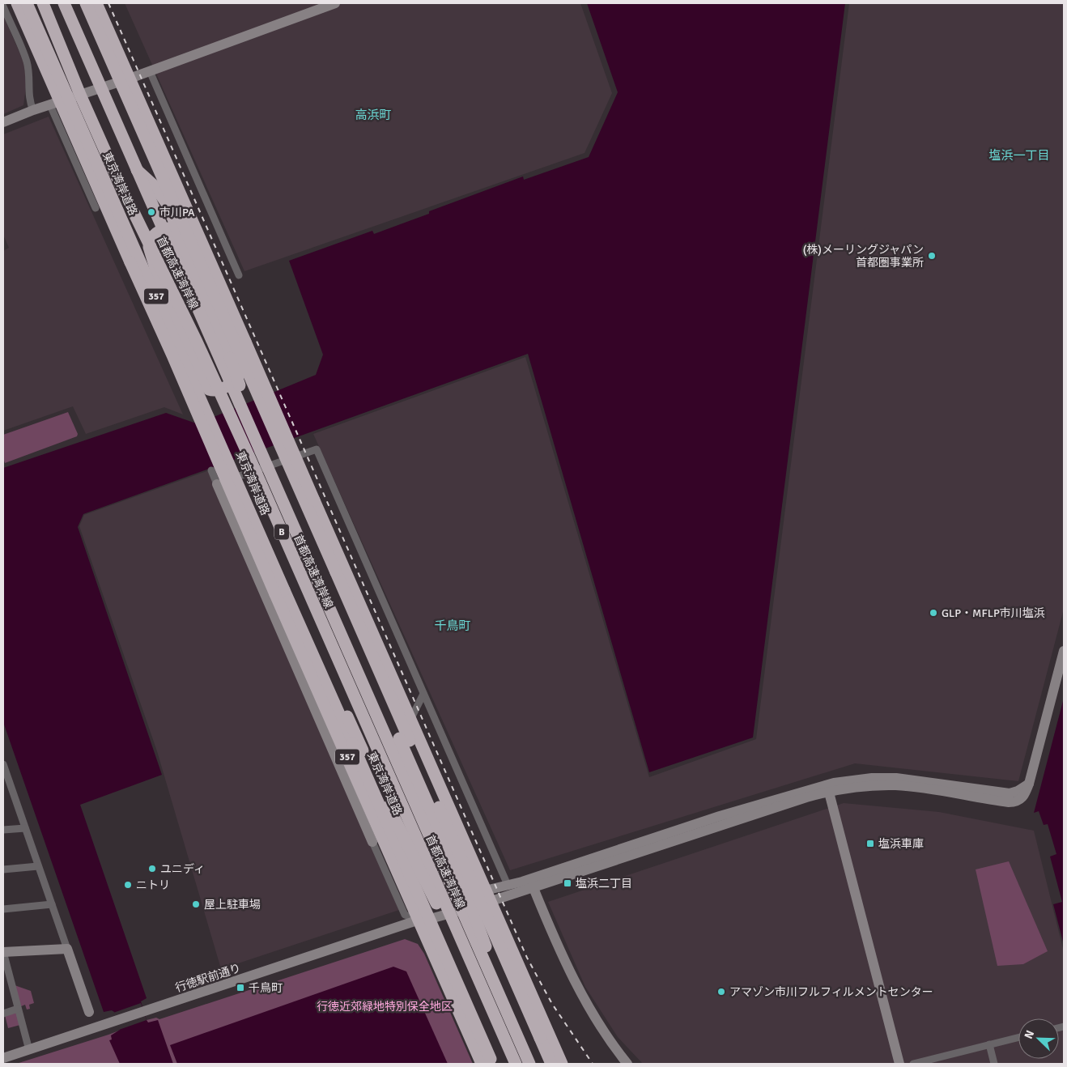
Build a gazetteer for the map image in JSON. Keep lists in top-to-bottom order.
{
  "streets": {
    "highway": [
      "東京湾岸道路",
      "首都高速湾岸線",
      "357",
      "B"
    ],
    "street": ["行徳駅前通り"]
  },
  "crossings": [
    ["東京湾岸道路", "行徳駅前通り"]
  ],
  "districts": ["高浜町", "塩浜一丁目", "千鳥町"],
  "parks": ["行徳近郊緑地特別保全地区"],
  "places": {
    "other": [
      "市川PA",
      "(株)メーリングジャパン 首都圏事業所",
      "GLP・MFLP市川塩浜",
      "ユニディ",
      "ニトリ",
      "屋上駐車場",
      "アマゾン市川フルフィルメントセンター"
    ],
    "transit": ["塩浜車庫", "塩浜二丁目", "千鳥町"]
  },
  "north": "top left"
}
